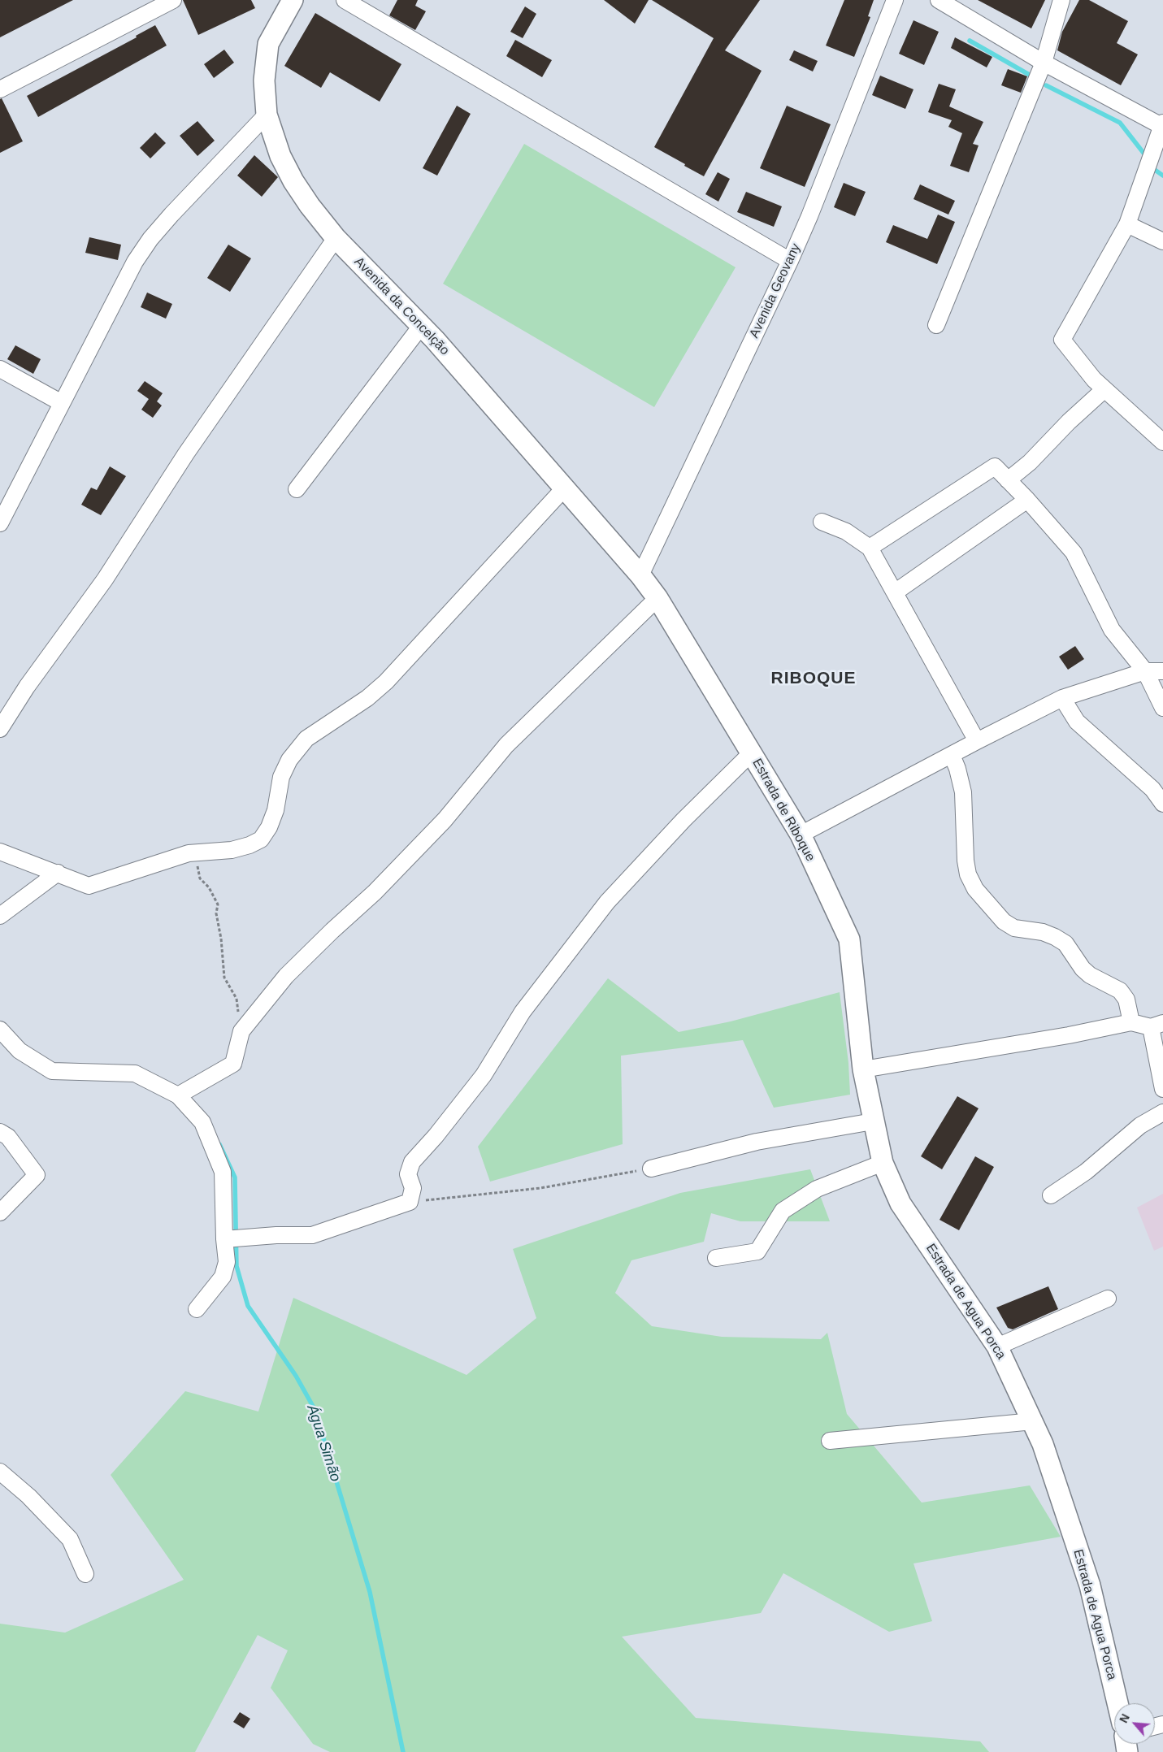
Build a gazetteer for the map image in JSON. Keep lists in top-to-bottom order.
{
  "streets": {
    "main road": ["Avenida da Concelção", "Estrada de Riboque", "Estrada de Agua Porca"],
    "street": ["Avenida Geovany"]
  },
  "crossings": [
    ["Avenida Geovany", "Avenida da Concelção"],
    ["Avenida Geovany", "Estrada de Riboque"],
    ["Avenida da Concelção", "Estrada de Riboque"],
    ["Estrada de Riboque", "Estrada de Agua Porca"]
  ],
  "districts": ["RIBOQUE"],
  "water": ["Água Simão"],
  "north": "top left"
}
